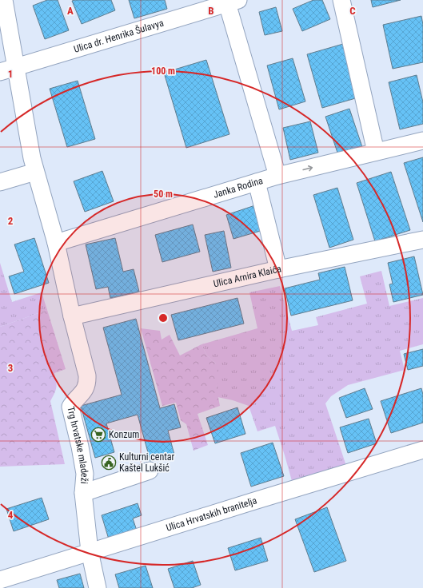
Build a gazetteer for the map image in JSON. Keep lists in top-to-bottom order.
{
  "streets": {
    "street": [
      "Ulica dr. Henrika Šulavya",
      "Janka Rodina",
      "Ulica Arnira Klaića",
      "Trg hrvatske mladeži",
      "Ulica Hrvatskih branitelja"
    ]
  },
  "crossings": [
    ["Ulica Arnira Klaića", "Trg hrvatske mladeži"]
  ],
  "places": {
    "supermarket": ["Konzum"],
    "public building": ["Kulturni centar Kaštel Lukšić"]
  },
  "grid": {
    "columns": ["A", "B", "C"],
    "rows": [
      "1",
      "2",
      "3",
      "4"
    ]
  },
  "rings": ["100 m", "50 m"]
}
